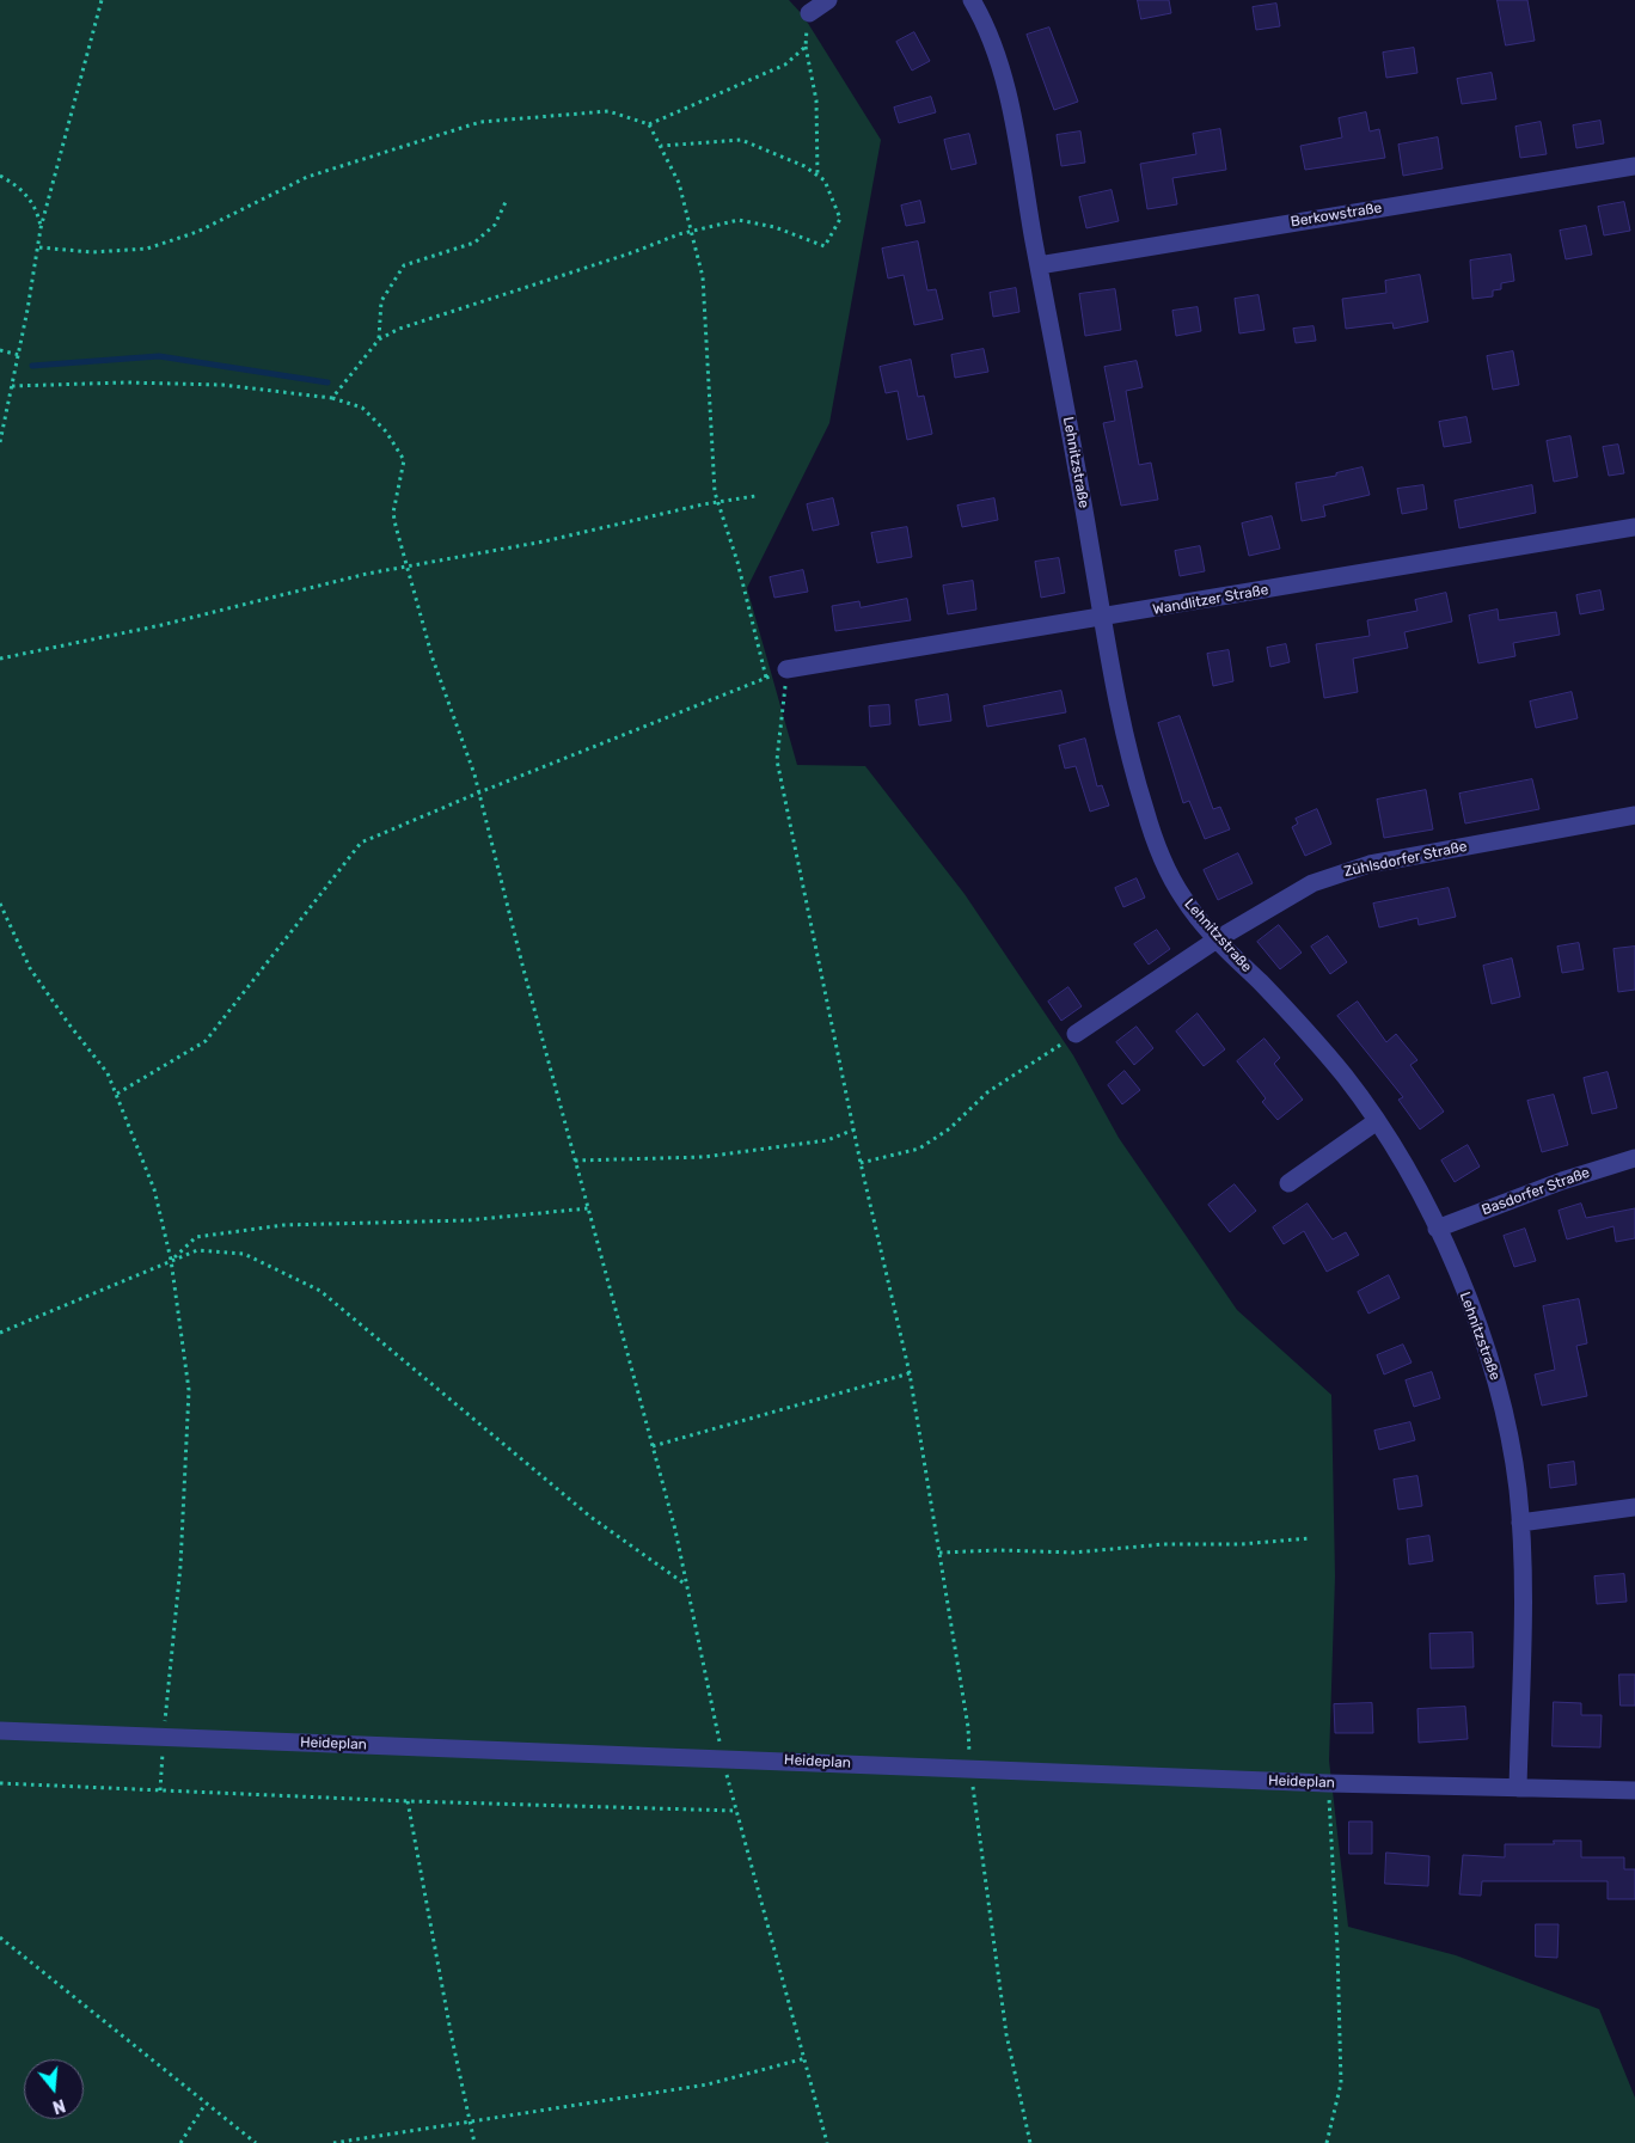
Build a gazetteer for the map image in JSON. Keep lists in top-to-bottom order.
{
  "streets": {
    "street": [
      "Berkowstraße",
      "Lehnitzstraße",
      "Wandlitzer Straße",
      "Zühlsdorfer Straße",
      "Basdorfer Straße",
      "Heideplan"
    ]
  },
  "crossings": [
    ["Berkowstraße", "Lehnitzstraße"],
    ["Lehnitzstraße", "Wandlitzer Straße"],
    ["Lehnitzstraße", "Zühlsdorfer Straße"],
    ["Lehnitzstraße", "Basdorfer Straße"],
    ["Lehnitzstraße", "Heideplan"]
  ],
  "north": "bottom"
}
